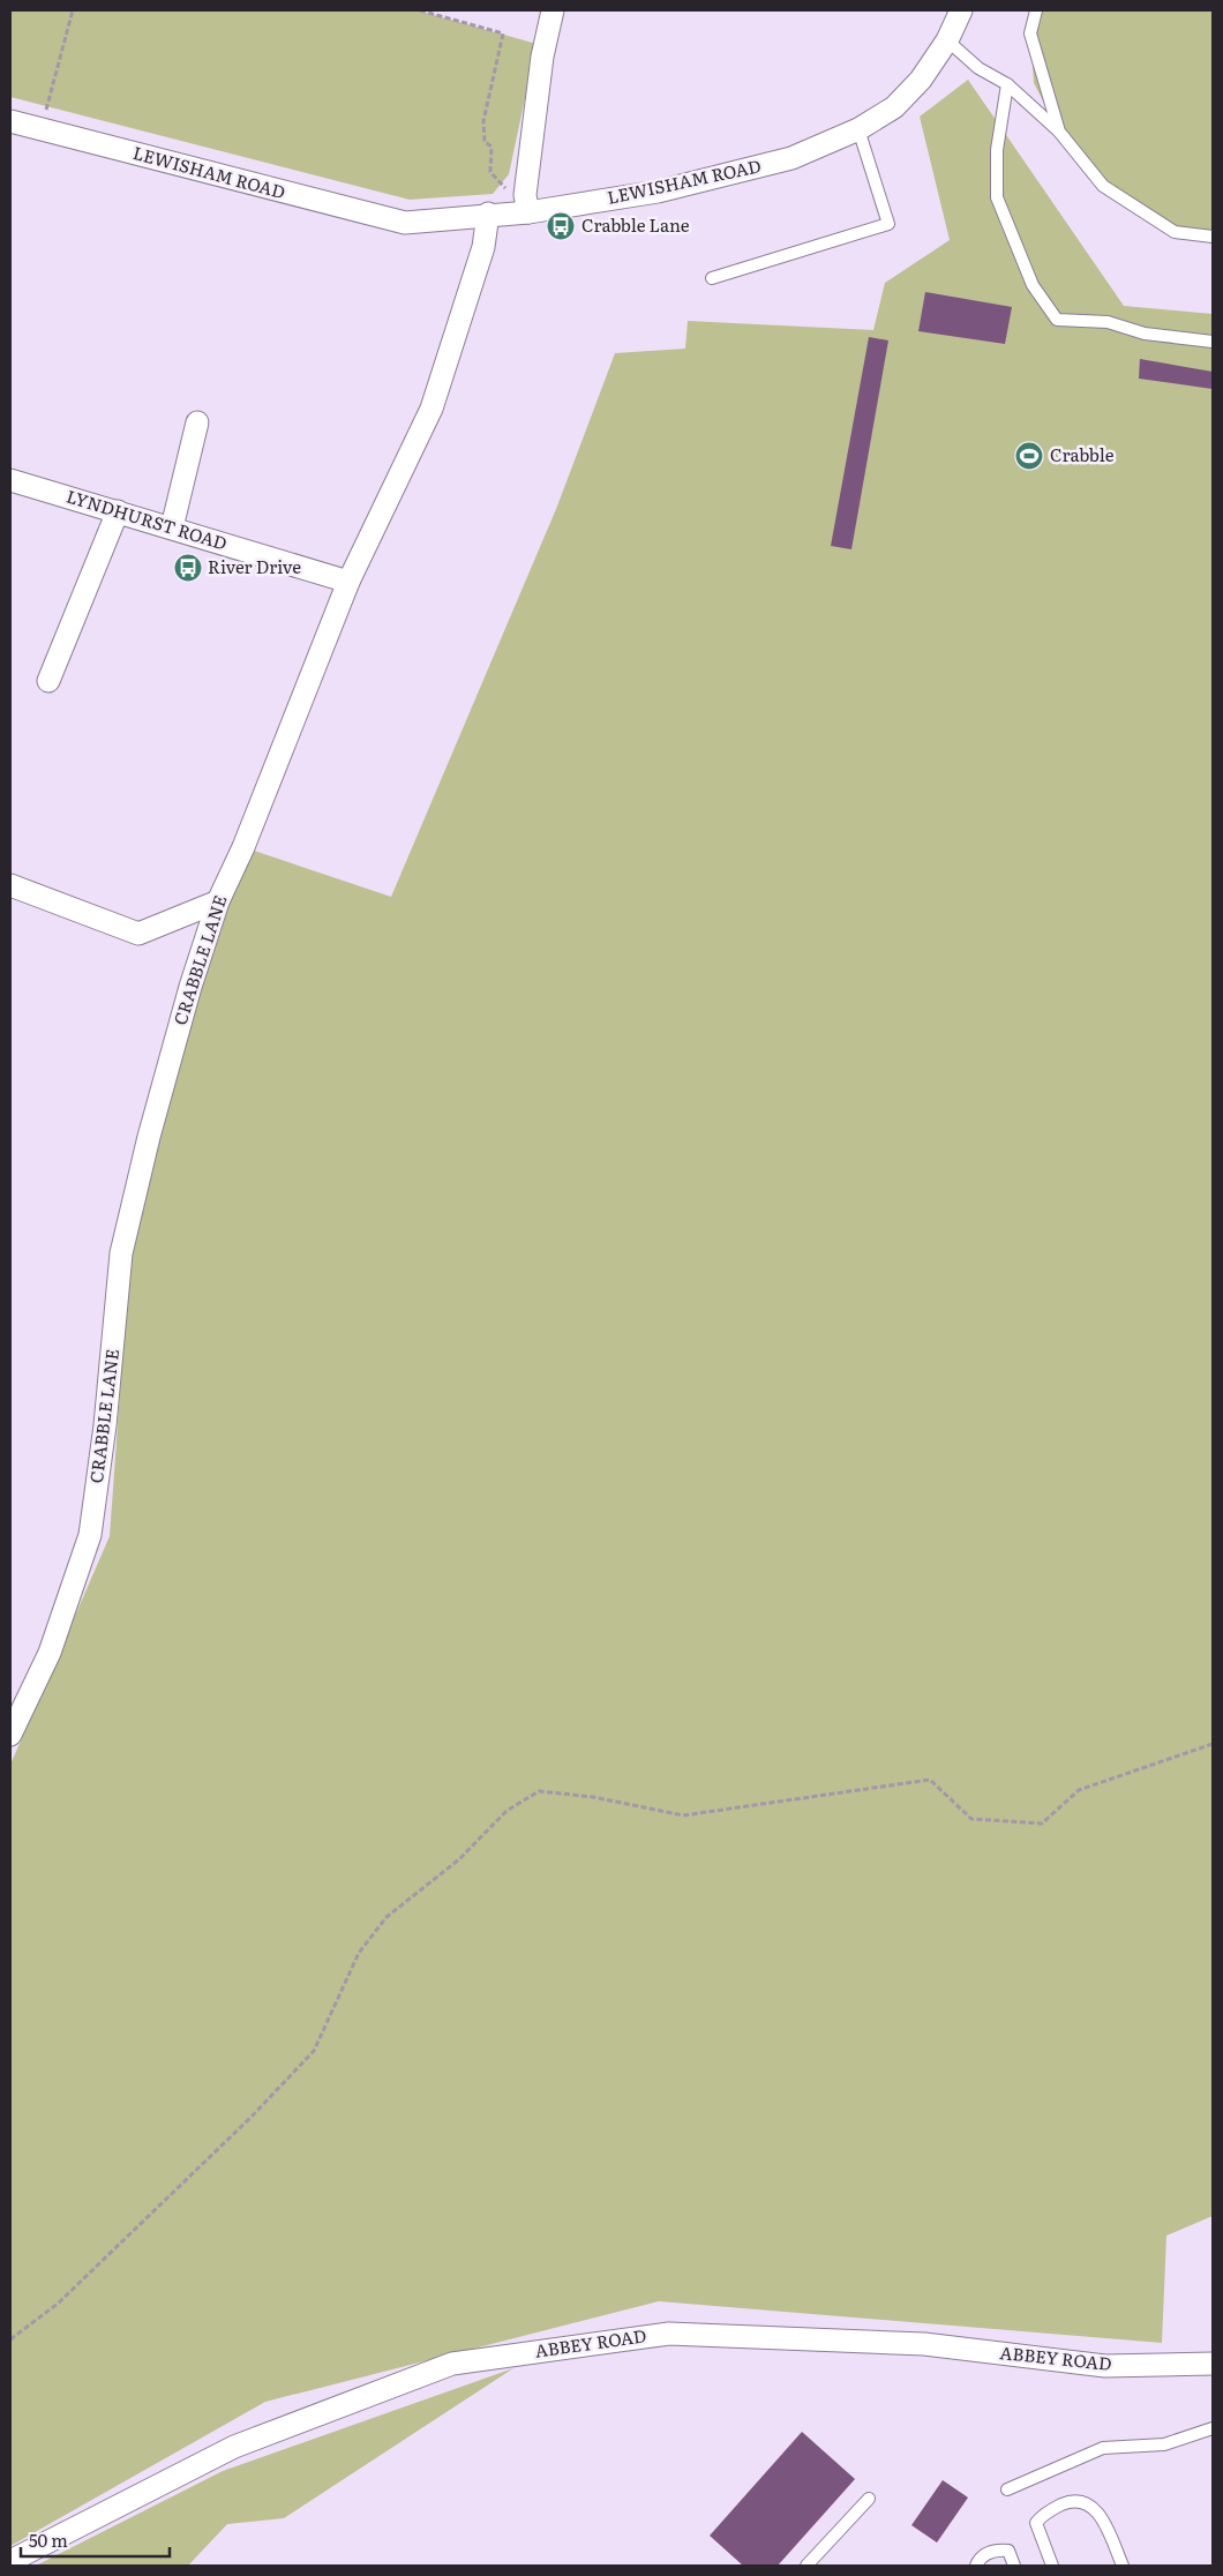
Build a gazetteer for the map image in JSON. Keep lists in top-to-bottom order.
{
  "streets": {
    "street": [
      "LEWISHAM ROAD",
      "LYNDHURST ROAD",
      "CRABBLE LANE",
      "ABBEY ROAD"
    ]
  },
  "crossings": [
    ["LEWISHAM ROAD", "CRABBLE LANE"],
    ["LYNDHURST ROAD", "CRABBLE LANE"]
  ],
  "places": {
    "bus stop": ["Crabble Lane", "River Drive"],
    "sports": ["Crabble"]
  },
  "scale_bar": "50 m"
}
